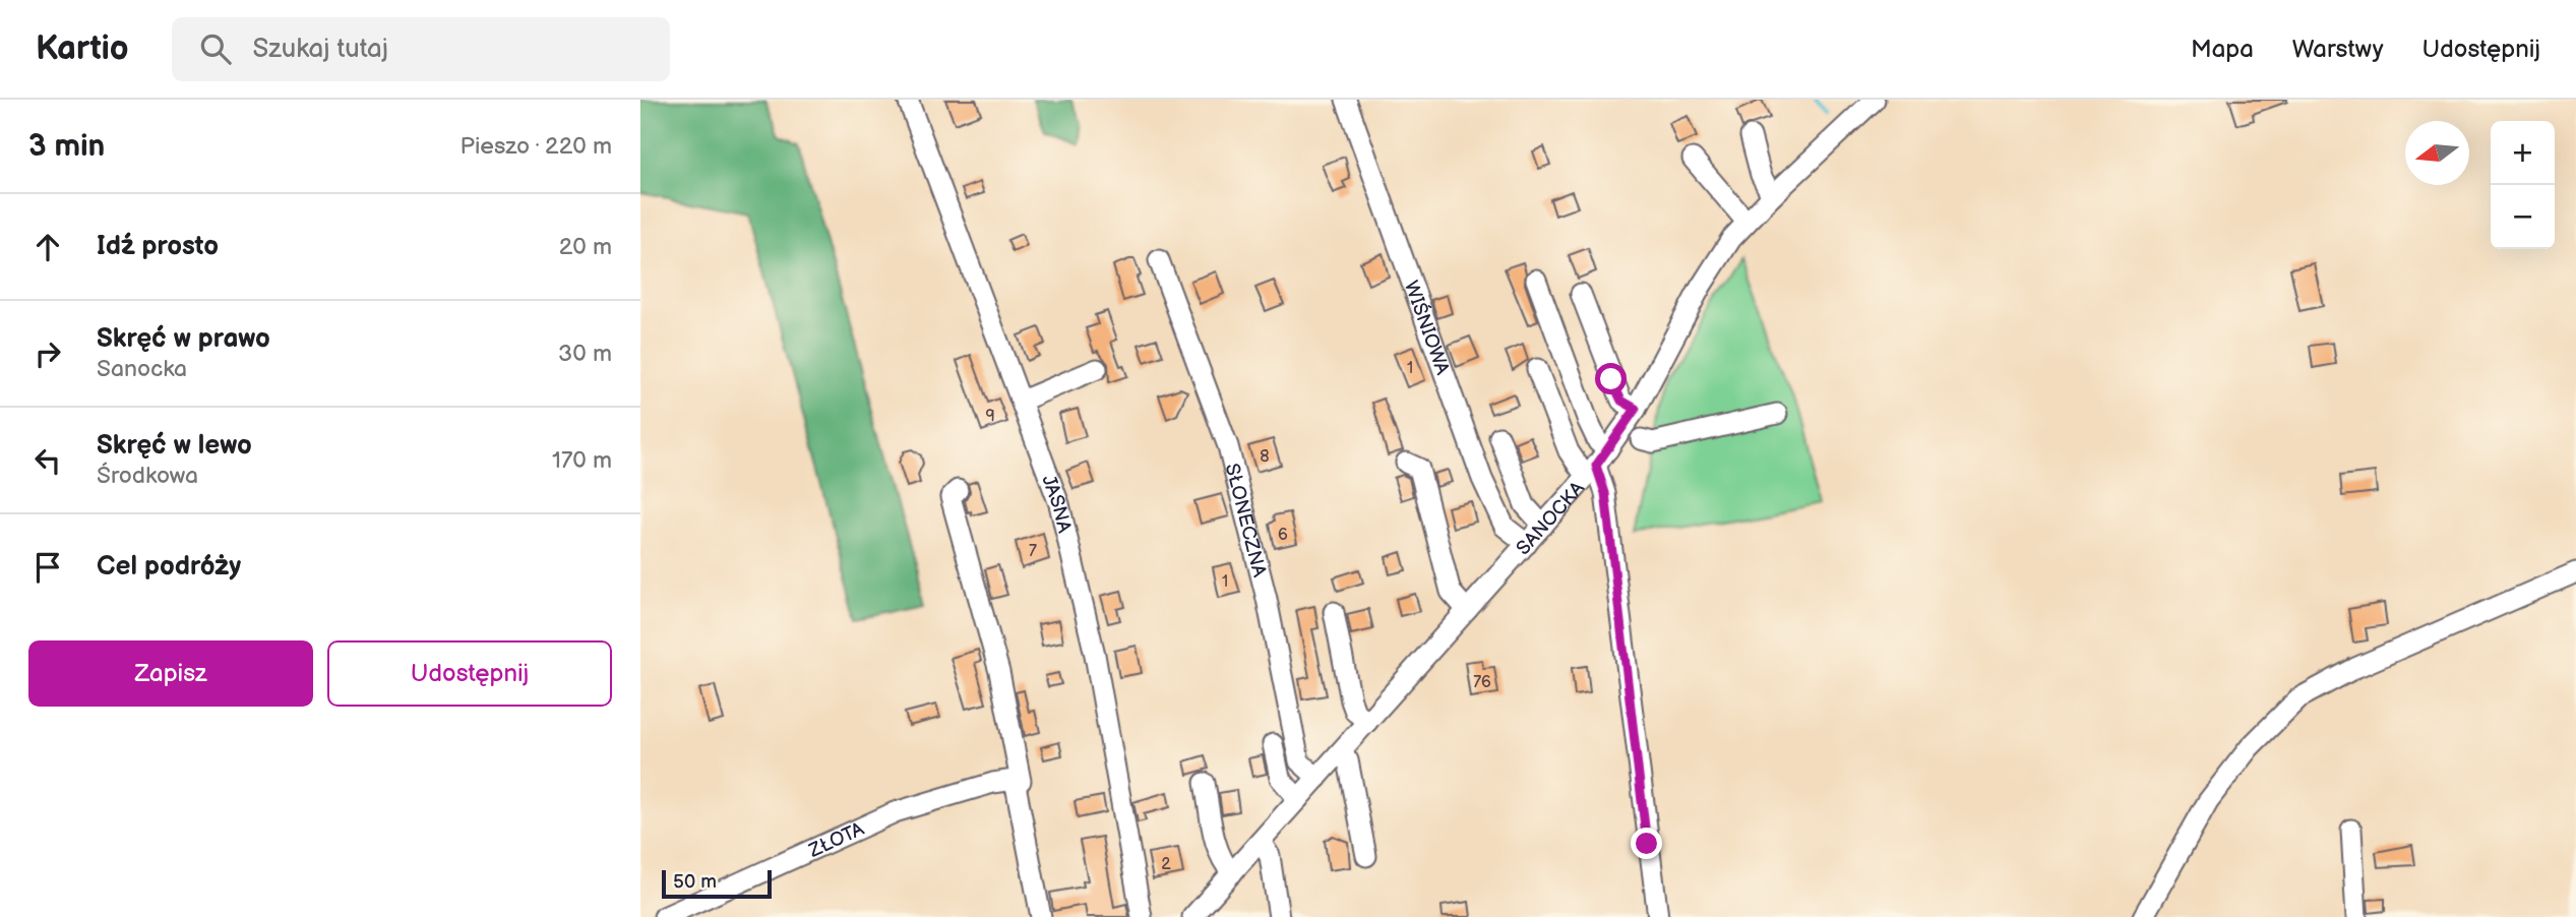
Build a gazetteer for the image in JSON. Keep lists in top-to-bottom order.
{
  "streets": {
    "street": [
      "WIŚNIOWA",
      "JASNA",
      "SŁONECZNA",
      "SANOCKA",
      "ZŁOTA"
    ]
  },
  "crossings": [
    ["WIŚNIOWA", "SANOCKA"],
    ["SŁONECZNA", "SANOCKA"]
  ],
  "house_numbers": [
    "1",
    "9",
    "8",
    "6",
    "7",
    "1",
    "76",
    "2"
  ],
  "scale_bar": "50 m",
  "north": "left",
  "page": {
    "header": "Kartio",
    "search": "Szukaj tutaj",
    "nav": ["Mapa", "Warstwy", "Udostępnij"],
    "heading": ["3 min", "Pieszo · 220 m"],
    "map_buttons": ["+", "−"],
    "list": [
      ["Idź prosto", "20 m"],
      ["Skręć w prawo", "Sanocka", "30 m"],
      ["Skręć w lewo", "Środkowa", "170 m"],
      "Cel podróży"
    ],
    "buttons": ["Zapisz", "Udostępnij"],
    "scale": "50 m"
  }
}
